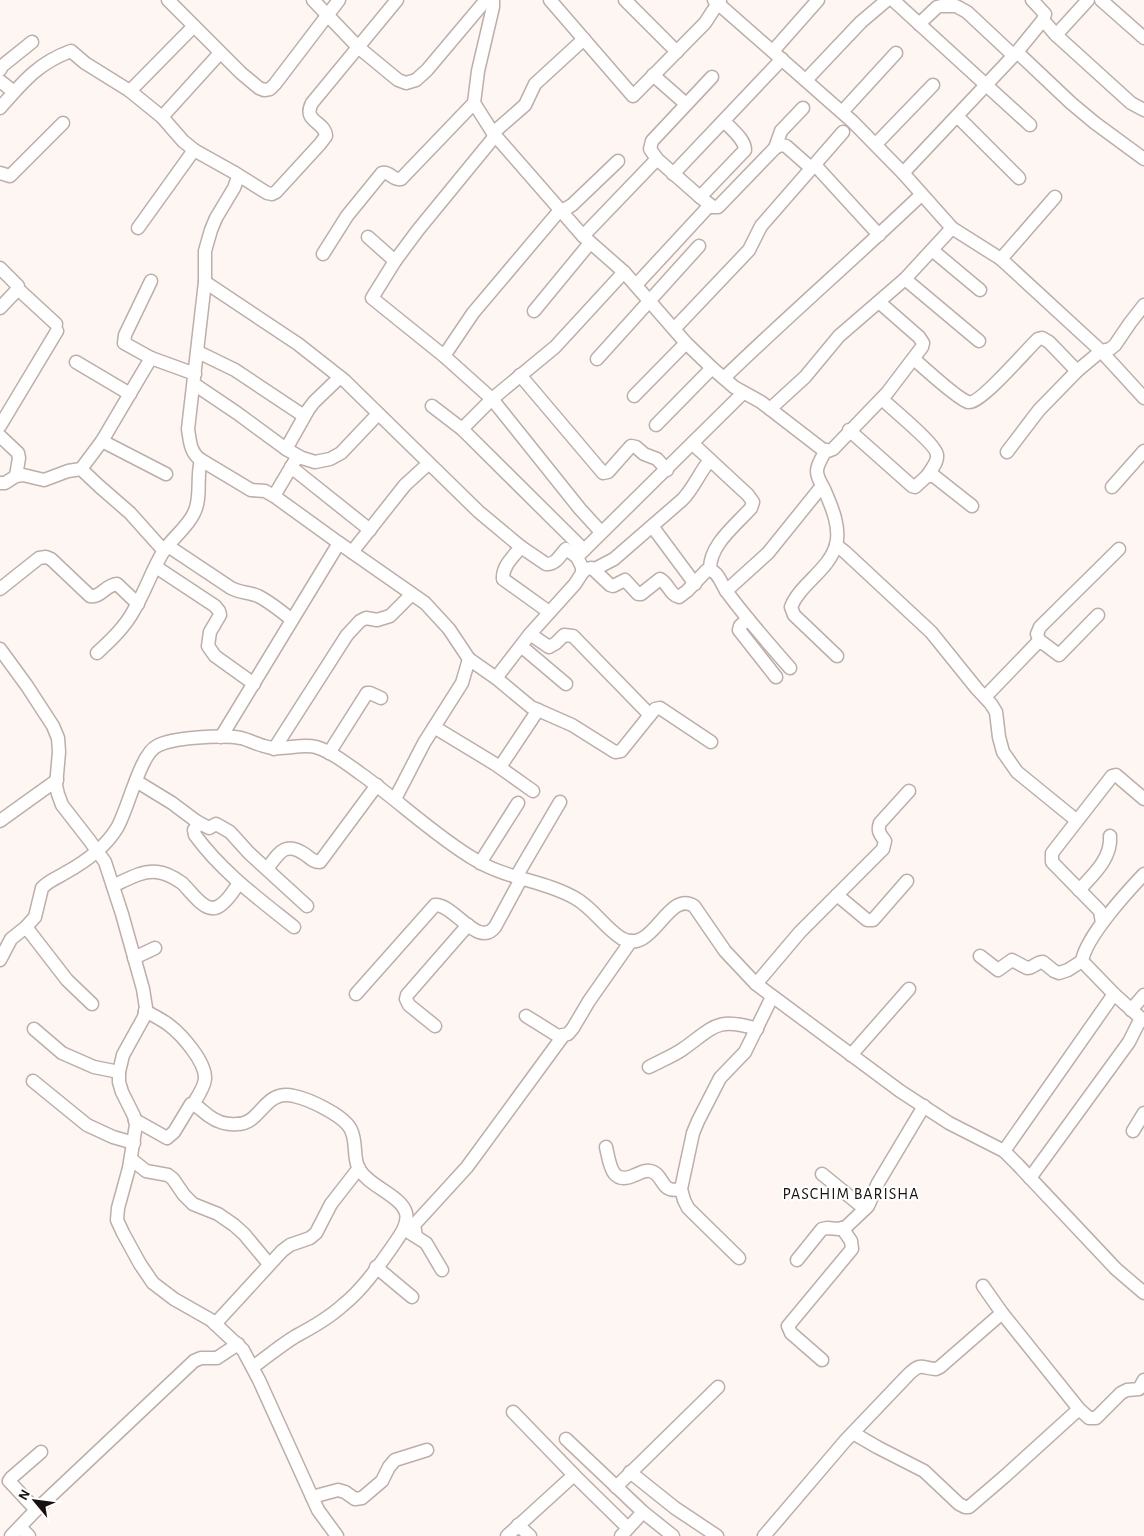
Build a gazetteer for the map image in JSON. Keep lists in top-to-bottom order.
{
  "districts": ["PASCHIM BARISHA"],
  "north": "top left"
}
